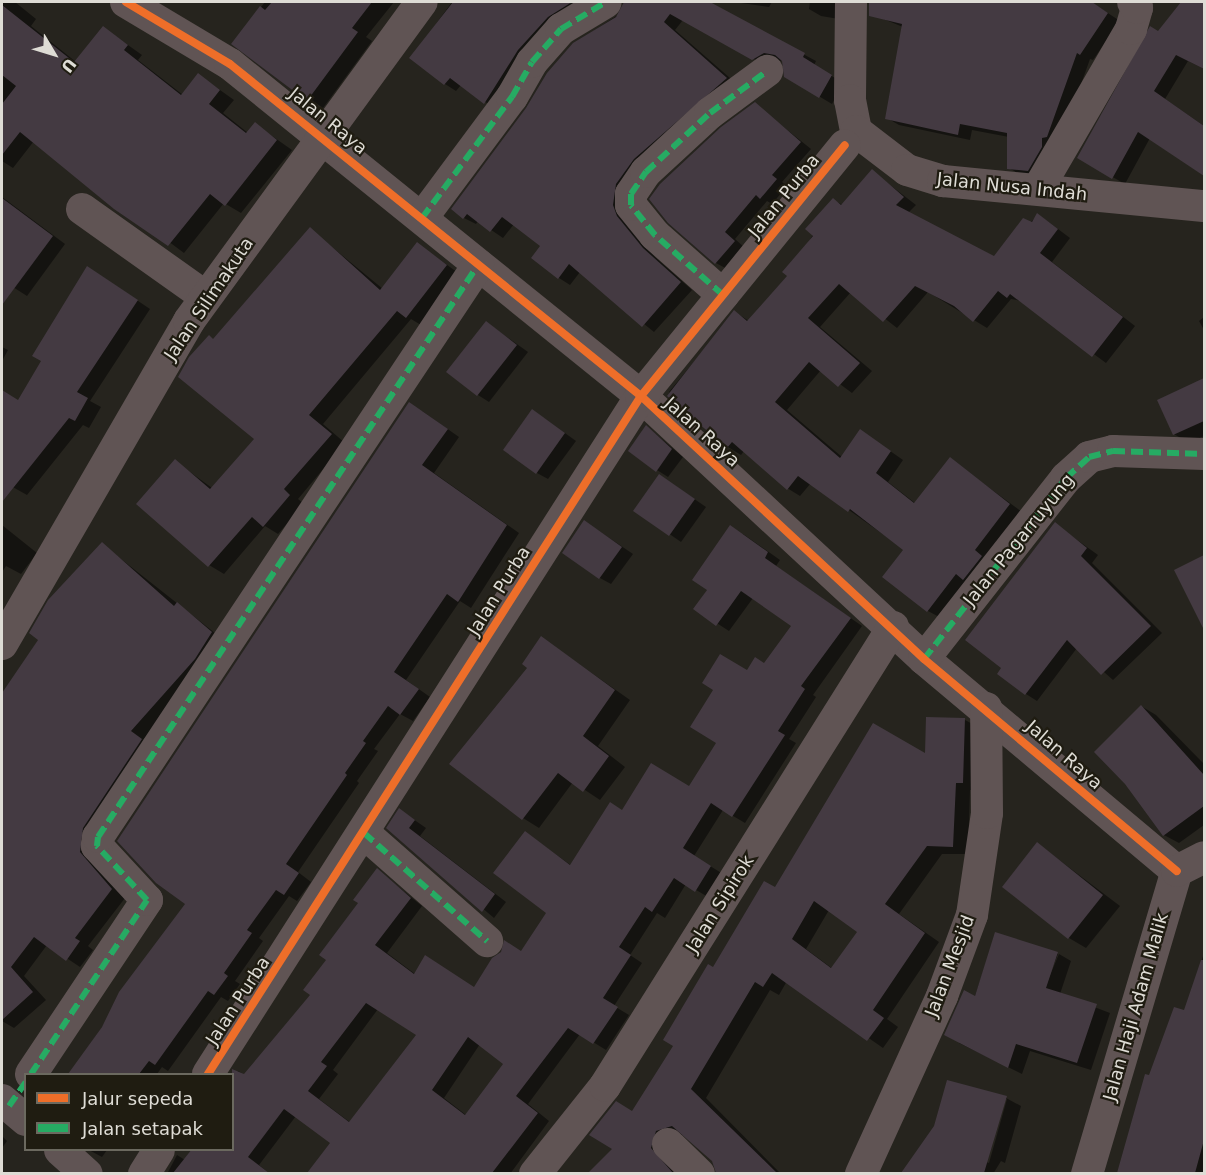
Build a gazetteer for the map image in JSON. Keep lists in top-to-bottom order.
{
  "streets": {
    "street": [
      "Jalan Raya",
      "Jalan Nusa Indah",
      "Jalan Purba",
      "Jalan Silimakuta",
      "Jalan Pagarruyung",
      "Jalan Sipirok",
      "Jalan Mesjid",
      "Jalan Haji Adam Malik"
    ]
  },
  "crossings": [
    ["Jalan Raya", "Jalan Purba"],
    ["Jalan Raya", "Jalan Silimakuta"],
    ["Jalan Raya", "Jalan Pagarruyung"],
    ["Jalan Raya", "Jalan Sipirok"],
    ["Jalan Raya", "Jalan Mesjid"],
    ["Jalan Raya", "Jalan Haji Adam Malik"]
  ],
  "legend": ["Jalur sepeda", "Jalan setapak"],
  "north": "bottom right"
}
